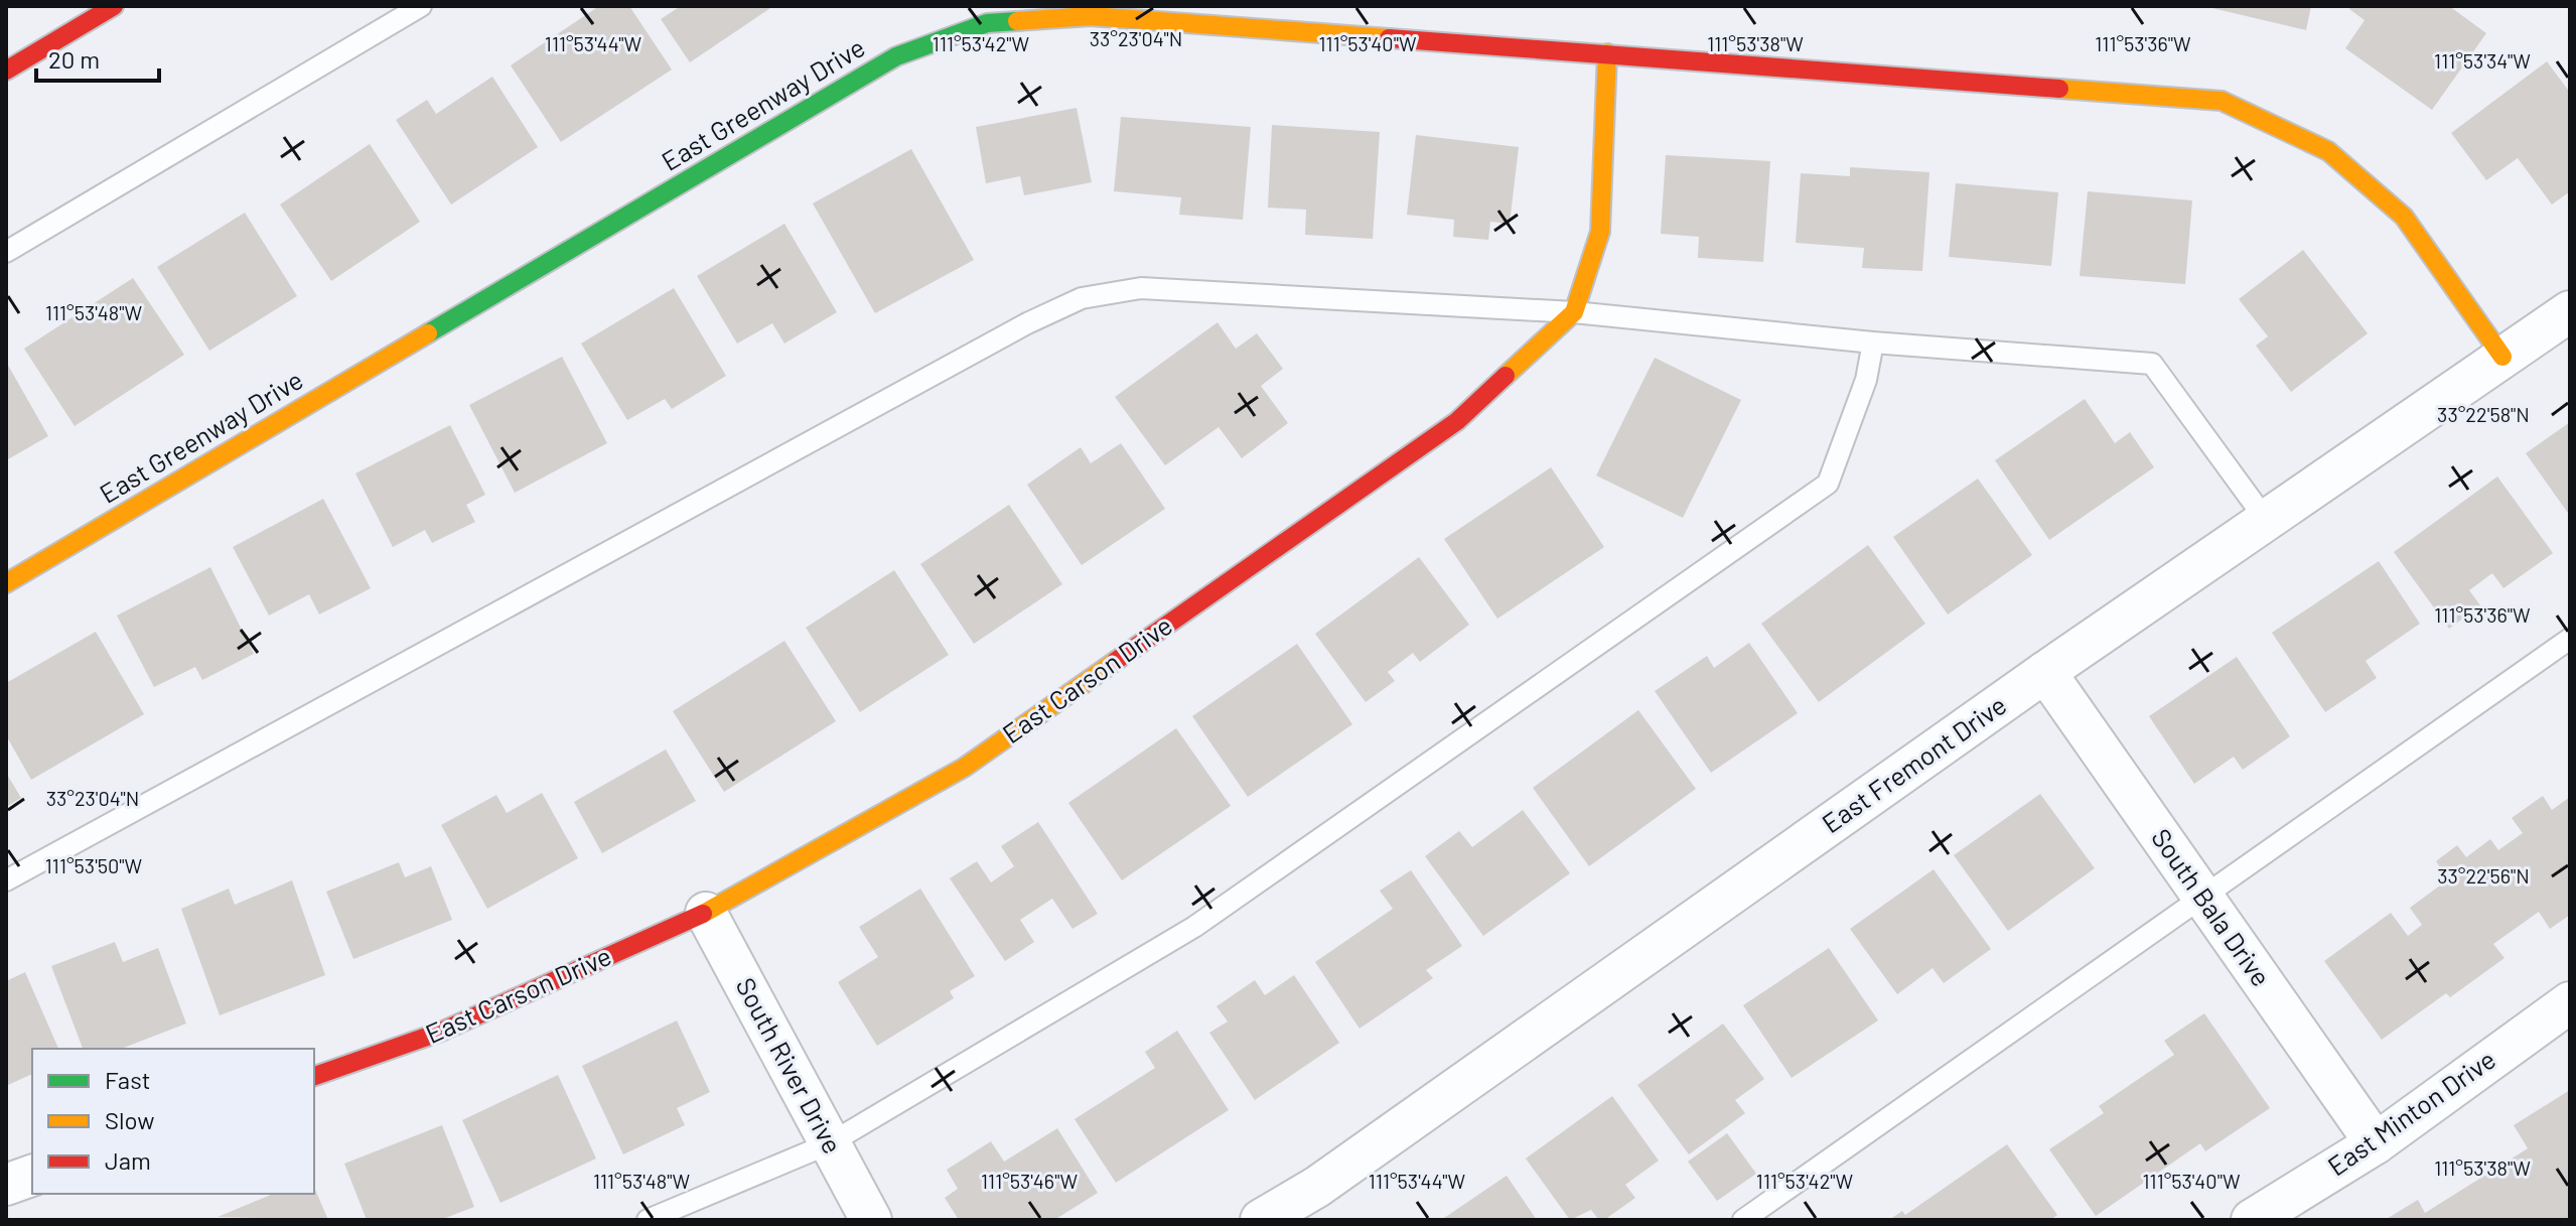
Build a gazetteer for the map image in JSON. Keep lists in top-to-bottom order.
{
  "streets": {
    "main road": ["East Greenway Drive", "East Carson Drive"],
    "street": [
      "East Fremont Drive",
      "South Bala Drive",
      "South River Drive",
      "East Minton Drive"
    ]
  },
  "crossings": [
    ["East Greenway Drive", "East Carson Drive"],
    ["East Greenway Drive", "East Fremont Drive"],
    ["East Carson Drive", "South River Drive"],
    ["East Fremont Drive", "South Bala Drive"],
    ["South Bala Drive", "East Minton Drive"]
  ],
  "legend": ["Fast", "Slow", "Jam"],
  "scale_bar": "20 m",
  "coordinates": [
    "33°23'04\"N",
    "111°53'44\"W",
    "111°53'42\"W",
    "111°53'40\"W",
    "111°53'38\"W",
    "111°53'36\"W",
    "111°53'34\"W",
    "111°53'48\"W",
    "33°22'58\"N",
    "111°53'50\"W",
    "33°22'56\"N",
    "111°53'46\"W"
  ]
}
